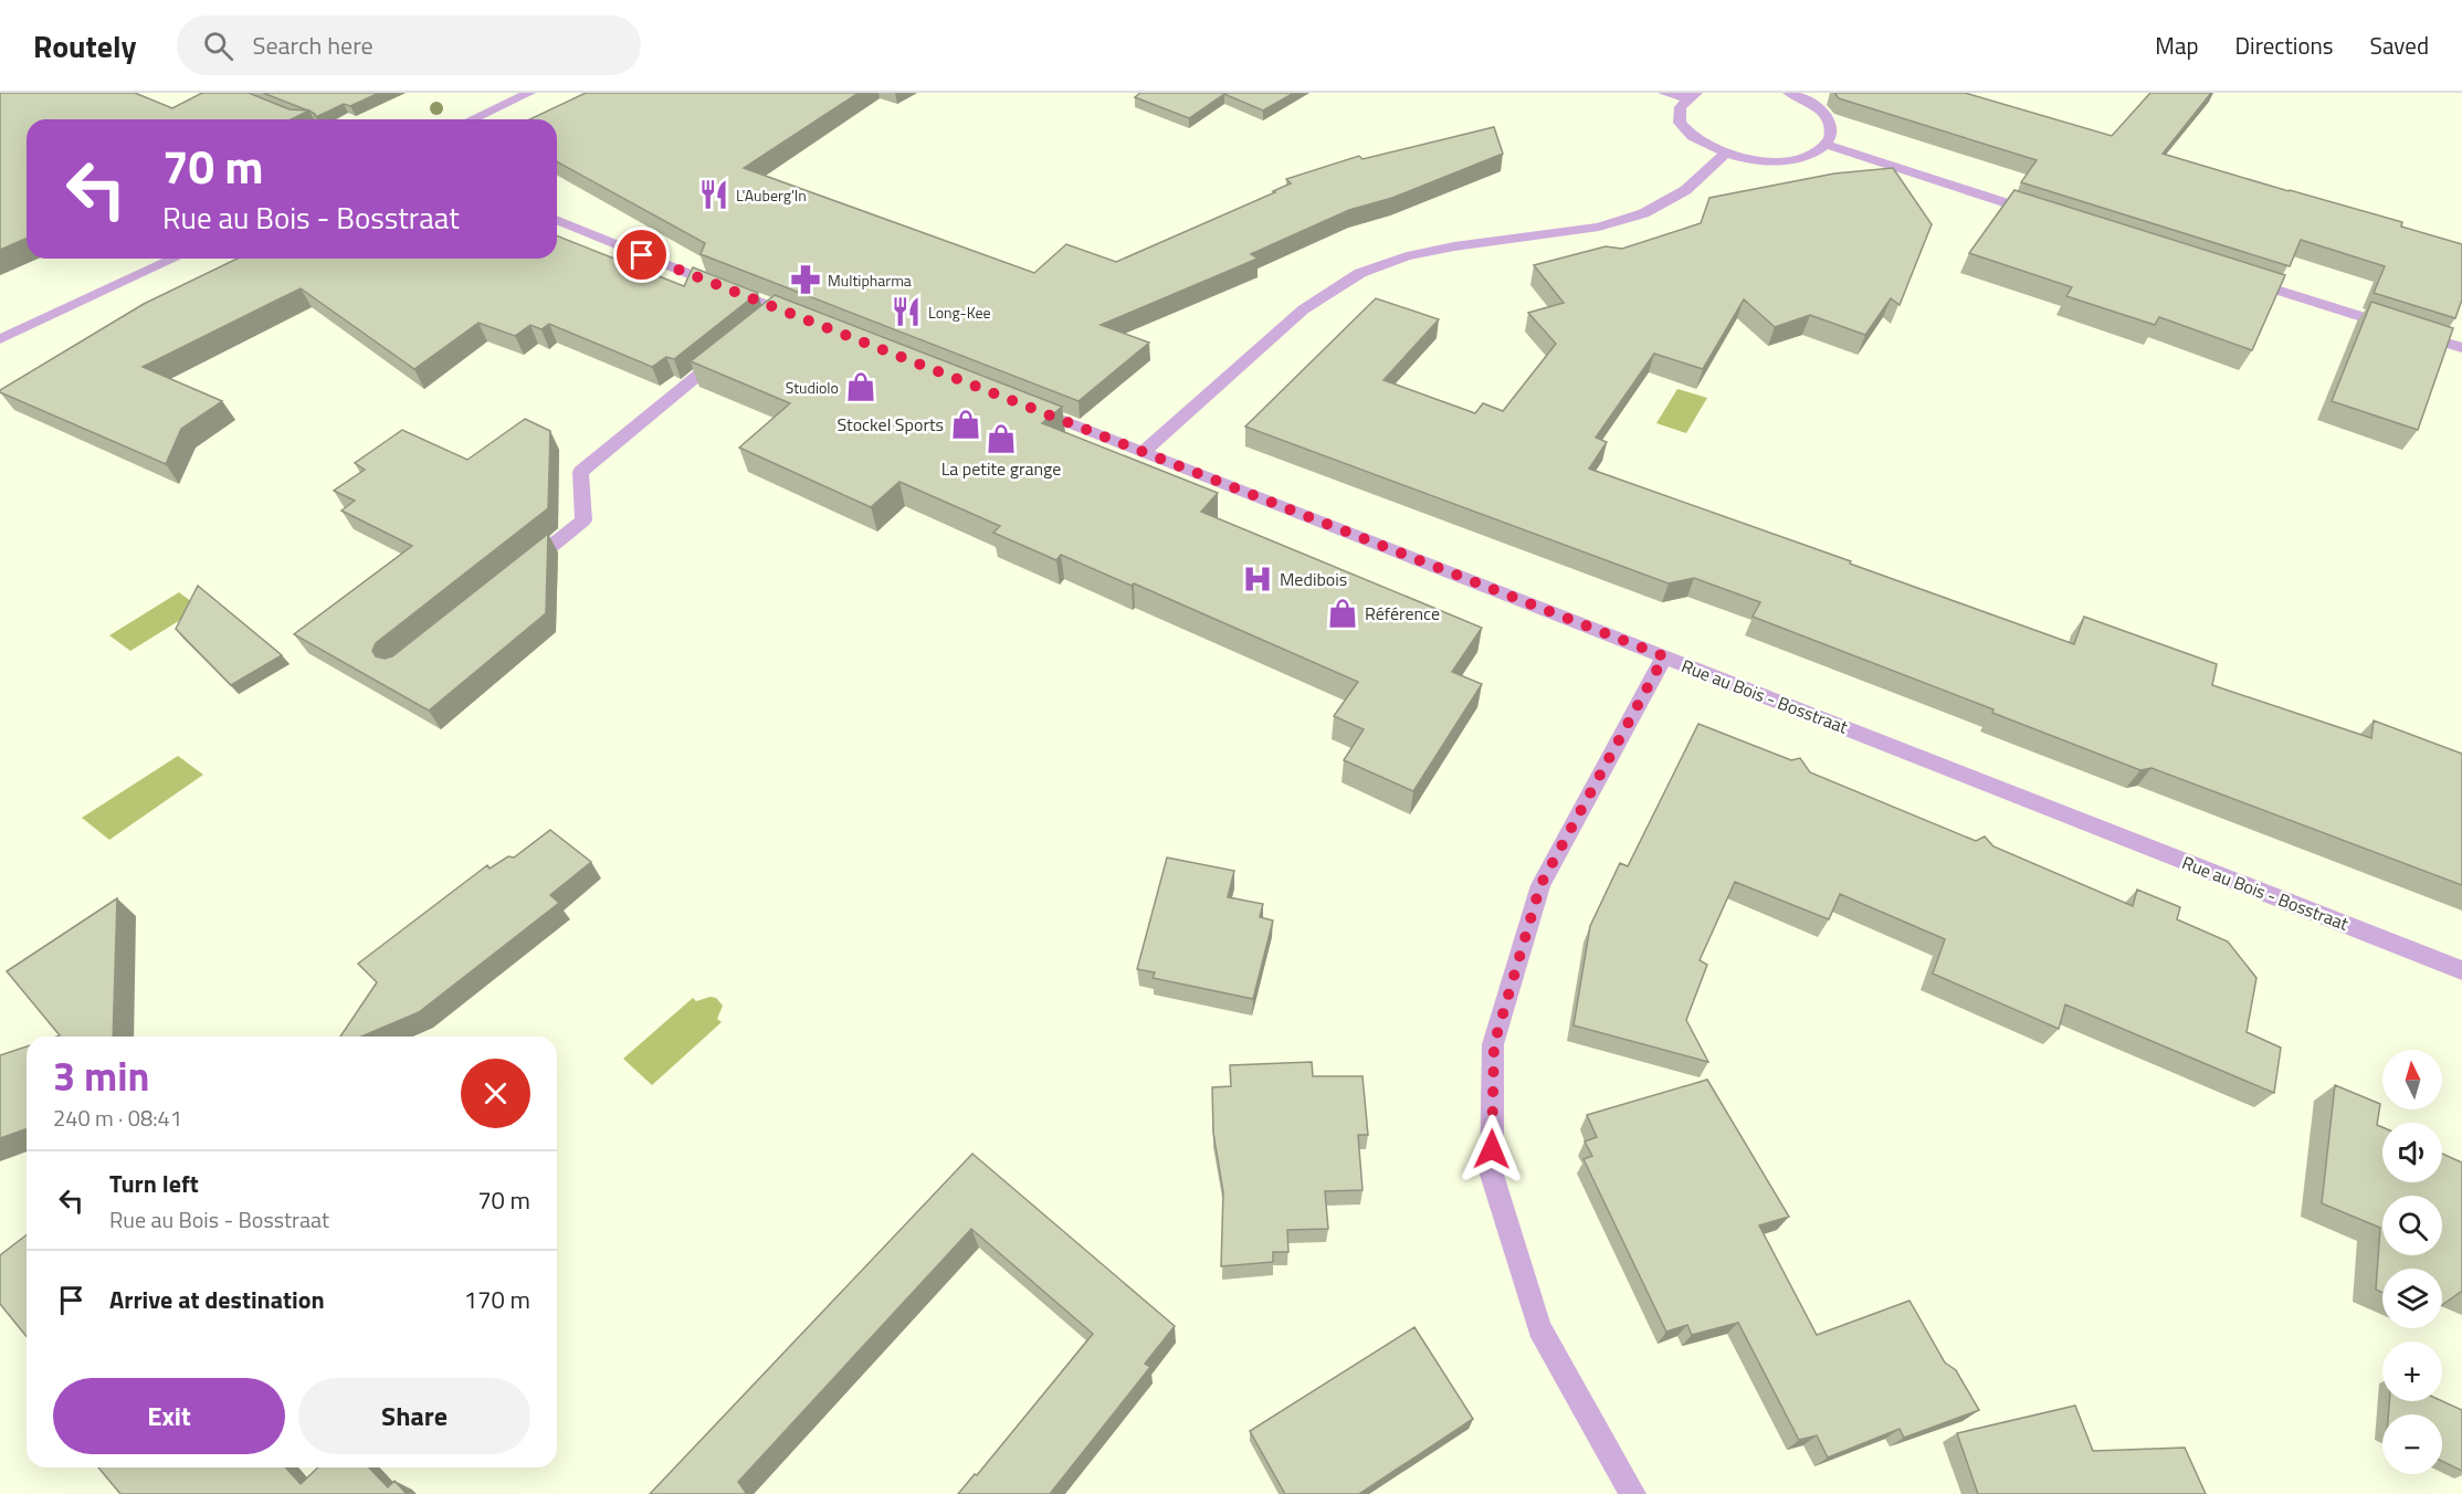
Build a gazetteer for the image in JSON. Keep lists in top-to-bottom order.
{
  "streets": {
    "street": ["Rue au Bois - Bosstraat"]
  },
  "places": {
    "restaurant": ["L'Auberg'In", "Long-Kee"],
    "pharmacy": ["Multipharma"],
    "shop": [
      "Studiolo",
      "Stockel Sports",
      "La petite grange",
      "Référence"
    ],
    "hospital": ["Medibois"]
  },
  "north": "top",
  "page": {
    "header": "Routely",
    "search": "Search here",
    "nav": ["Map", "Directions", "Saved"],
    "turn": ["70 m", "Rue au Bois - Bosstraat"],
    "heading": ["3 min", "240 m · 08:41"],
    "map_buttons": ["+", "−"],
    "list": [
      {
        "name": "Turn left",
        "note": "Rue au Bois - Bosstraat",
        "value": "70 m"
      },
      {
        "name": "Arrive at destination",
        "value": "170 m"
      }
    ],
    "buttons": ["Exit", "Share"]
  }
}
